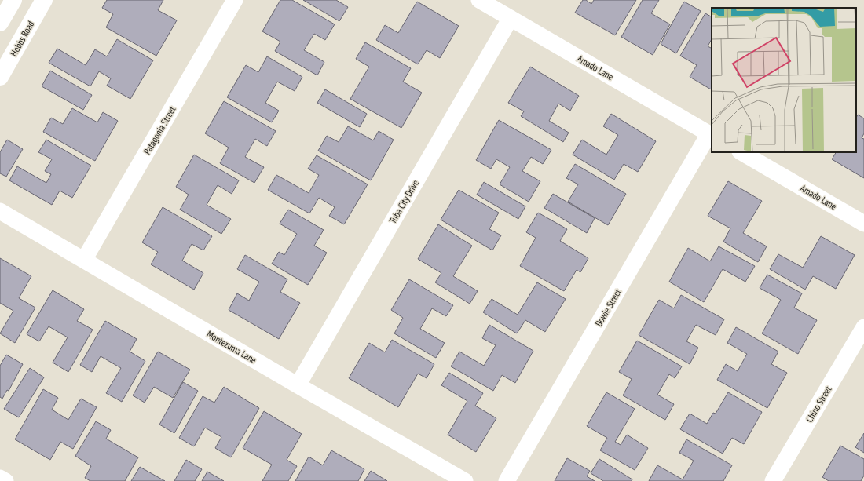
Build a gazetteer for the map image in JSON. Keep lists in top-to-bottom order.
{
  "streets": {
    "street": [
      "Hobbs Road",
      "Amado Lane",
      "Patagonia Street",
      "Tuba City Drive",
      "Bowie Street",
      "Montezuma Lane",
      "Chino Street"
    ]
  },
  "crossings": [
    ["Amado Lane", "Tuba City Drive"],
    ["Amado Lane", "Bowie Street"],
    ["Patagonia Street", "Montezuma Lane"],
    ["Tuba City Drive", "Montezuma Lane"]
  ]
}
